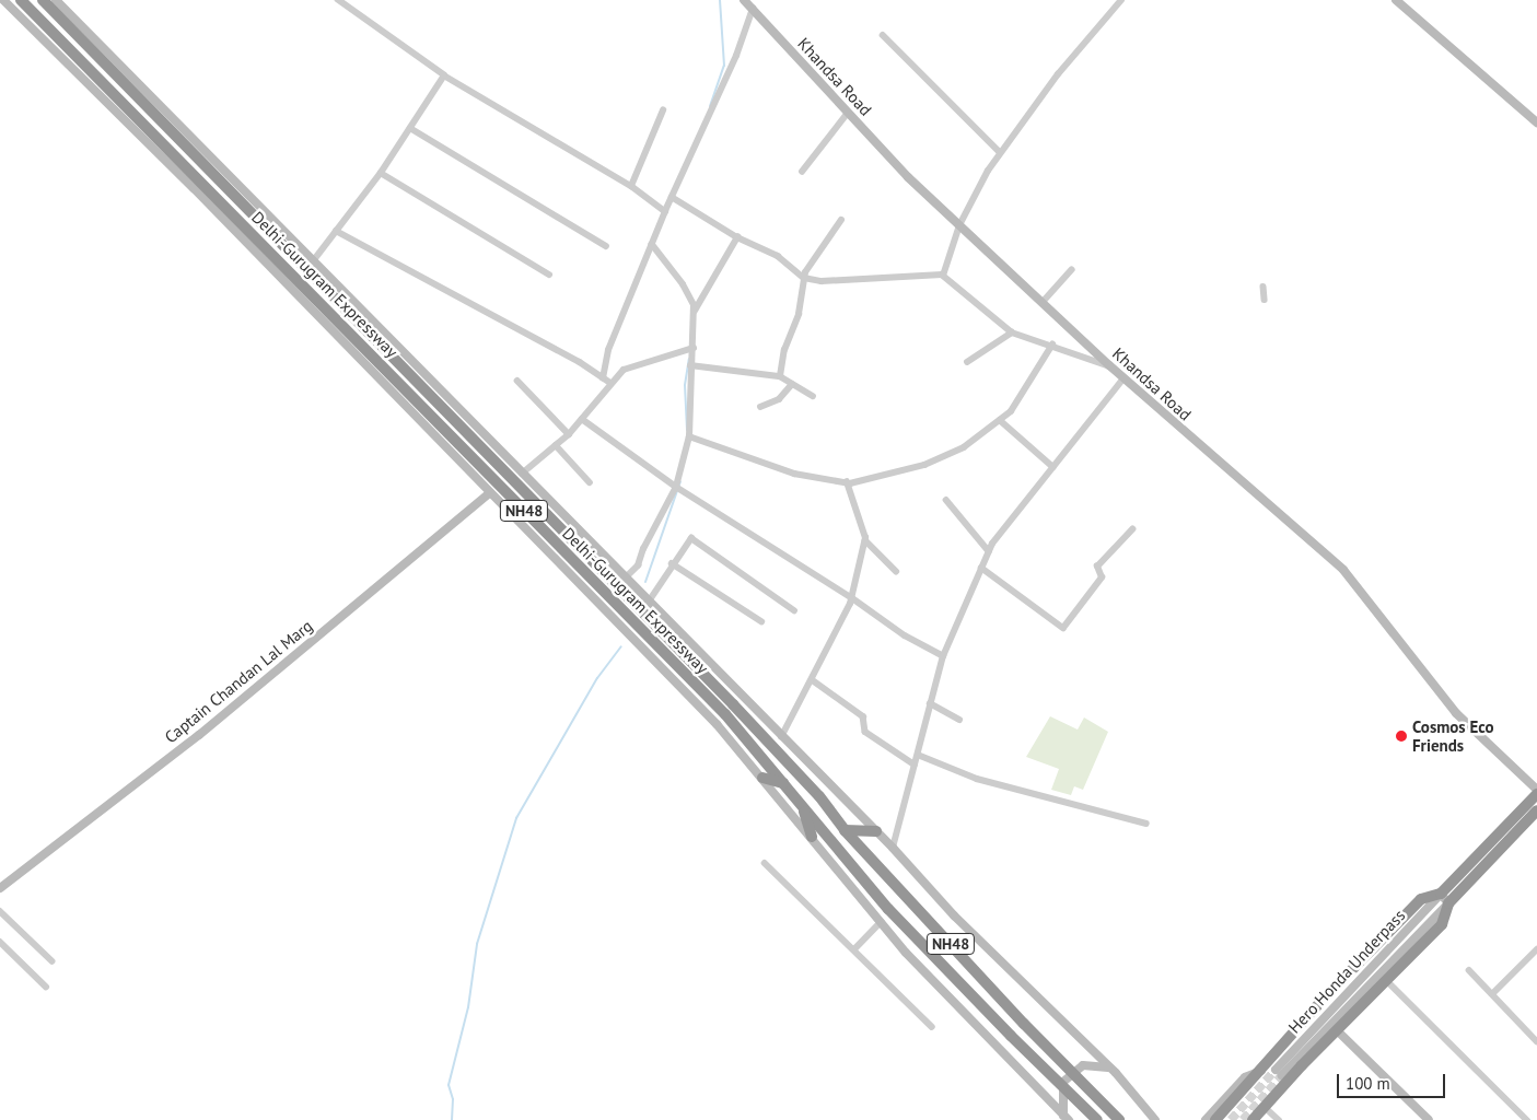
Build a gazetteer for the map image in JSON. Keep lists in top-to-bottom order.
{
  "streets": {
    "highway": ["Delhi-Gurugram Expressway", "NH48"],
    "main road": ["Khandsa Road", "Captain Chandan Lal Marg", "Hero Honda Underpass"]
  },
  "places": ["Cosmos Eco Friends"],
  "scale_bar": "100 m"
}
